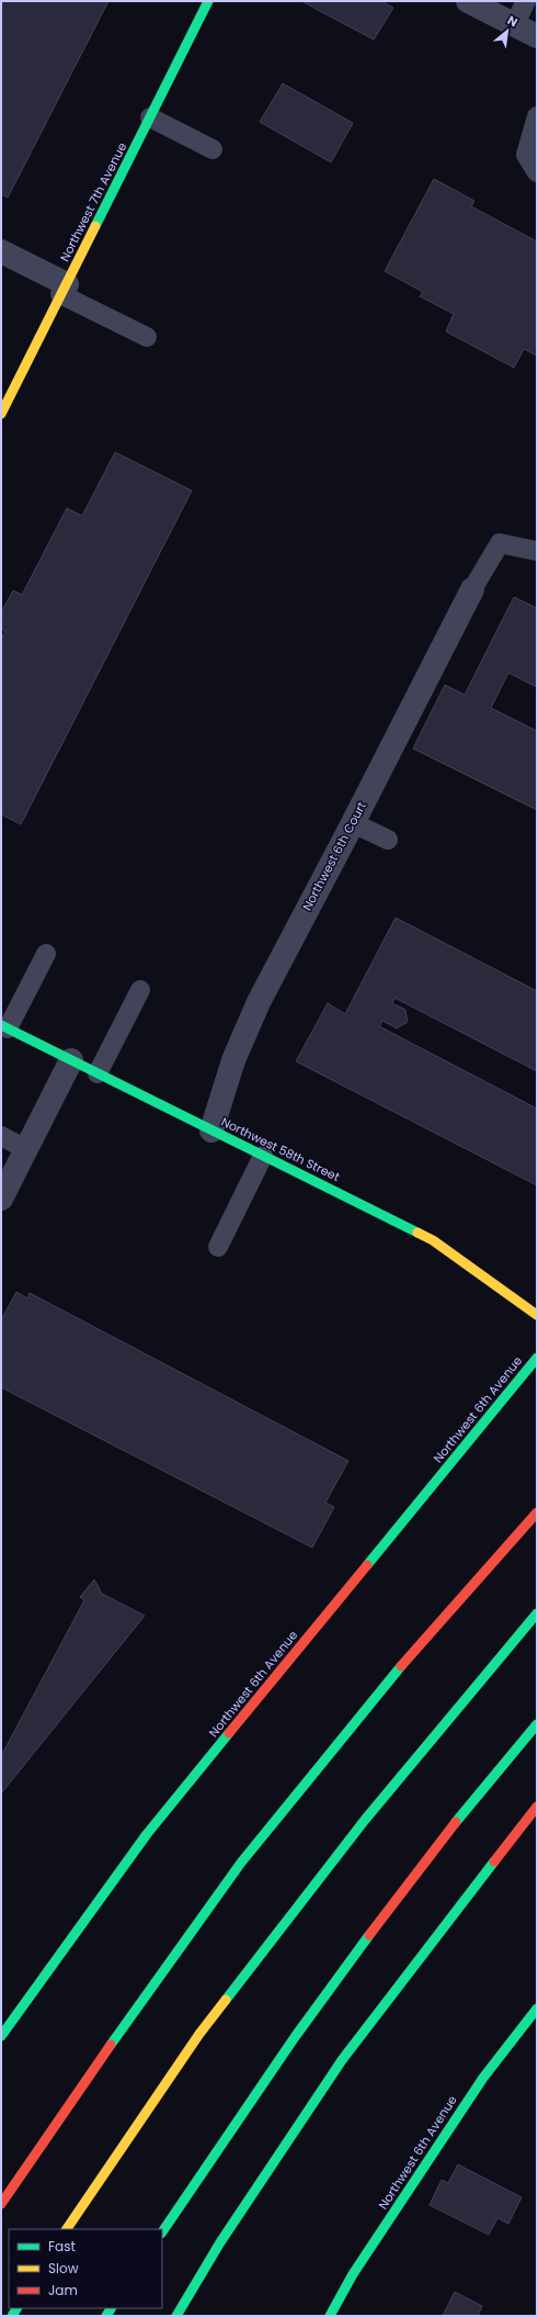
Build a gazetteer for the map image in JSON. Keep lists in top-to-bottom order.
{
  "streets": {
    "main road": ["Northwest 7th Avenue", "Northwest 58th Street", "Northwest 6th Avenue"],
    "street": ["Northwest 6th Court"]
  },
  "crossings": [
    ["Northwest 6th Court", "Northwest 58th Street"]
  ],
  "legend": ["Fast", "Slow", "Jam"],
  "north": "top right"
}
